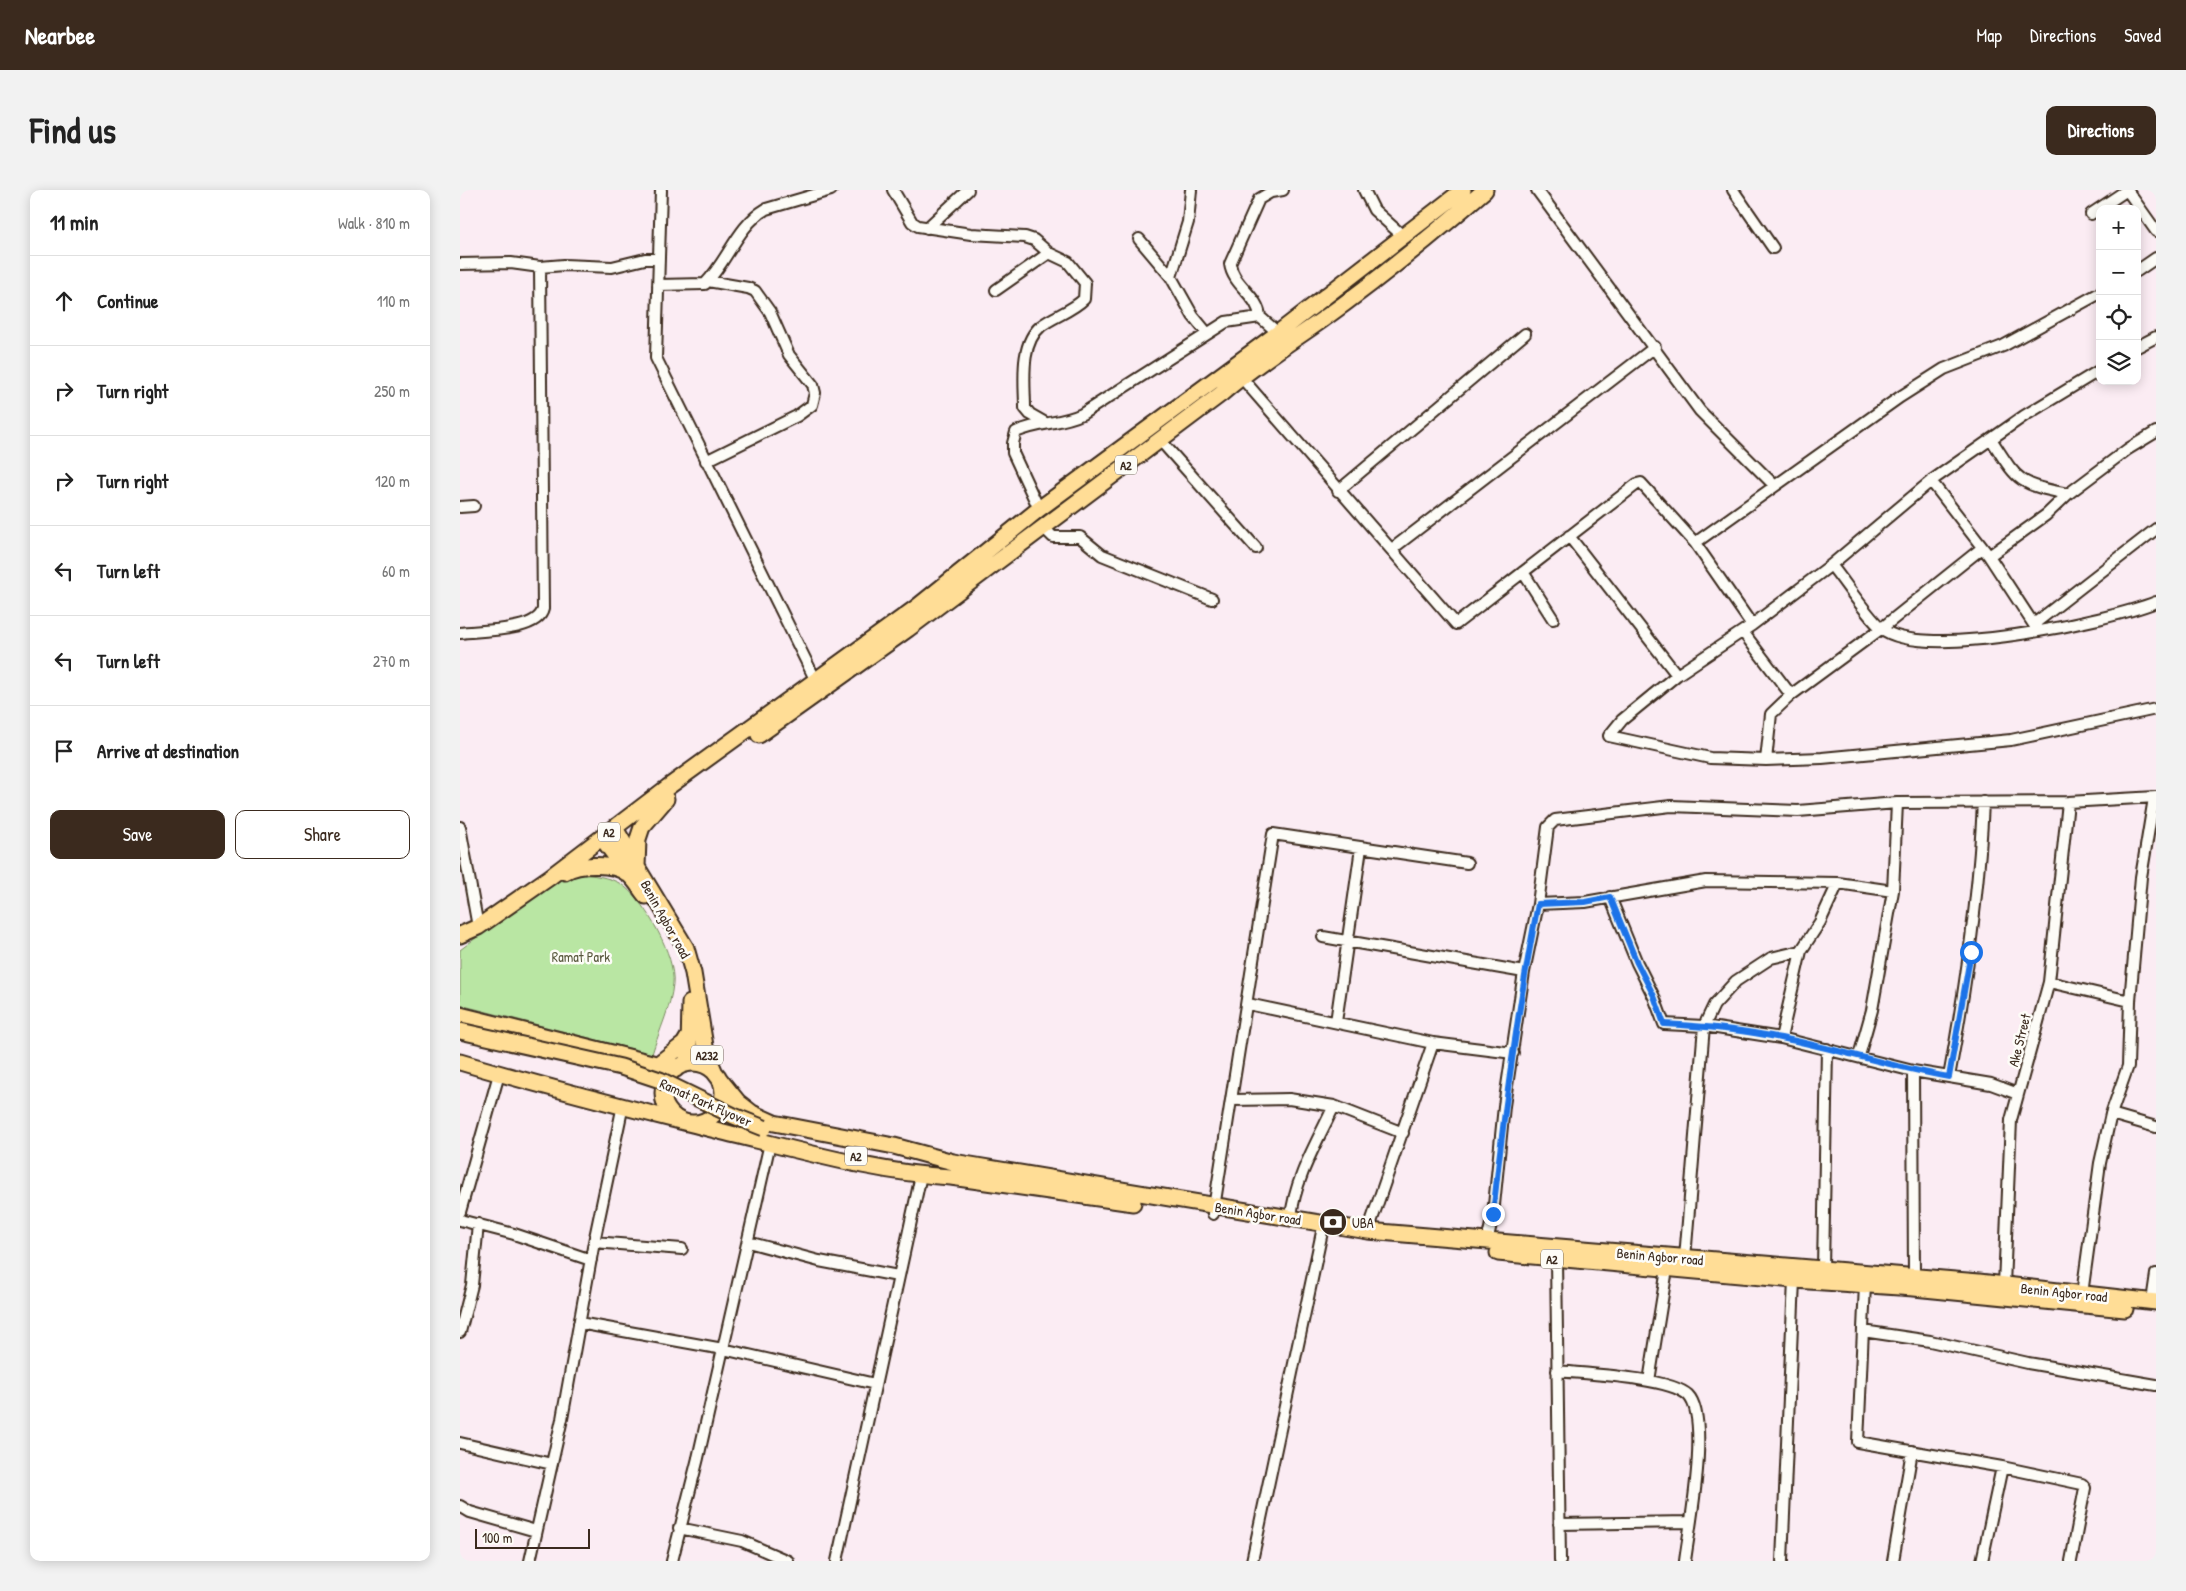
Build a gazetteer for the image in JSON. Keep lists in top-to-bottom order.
{
  "streets": {
    "highway": [
      "A2",
      "Benin Agbor road",
      "A232",
      "Ramat Park Flyover"
    ],
    "street": ["Ake Street"]
  },
  "crossings": [
    ["A2", "Benin Agbor road"],
    ["Benin Agbor road", "Ake Street"],
    ["Benin Agbor road", "Ramat Park Flyover"]
  ],
  "parks": ["Ramat Park"],
  "places": {
    "bank": ["UBA"]
  },
  "scale_bar": "100 m",
  "page": {
    "header": "Nearbee",
    "nav": ["Map", "Directions", "Saved"],
    "buttons": [
      "Directions",
      ["Save", "Share"]
    ],
    "title": "Find us",
    "heading": ["11 min", "Walk · 810 m"],
    "map_buttons": ["+", "−"],
    "list": [
      ["Continue", "110 m"],
      ["Turn right", "250 m"],
      ["Turn right", "120 m"],
      ["Turn left", "60 m"],
      ["Turn left", "270 m"],
      "Arrive at destination"
    ],
    "scale": "100 m"
  }
}
